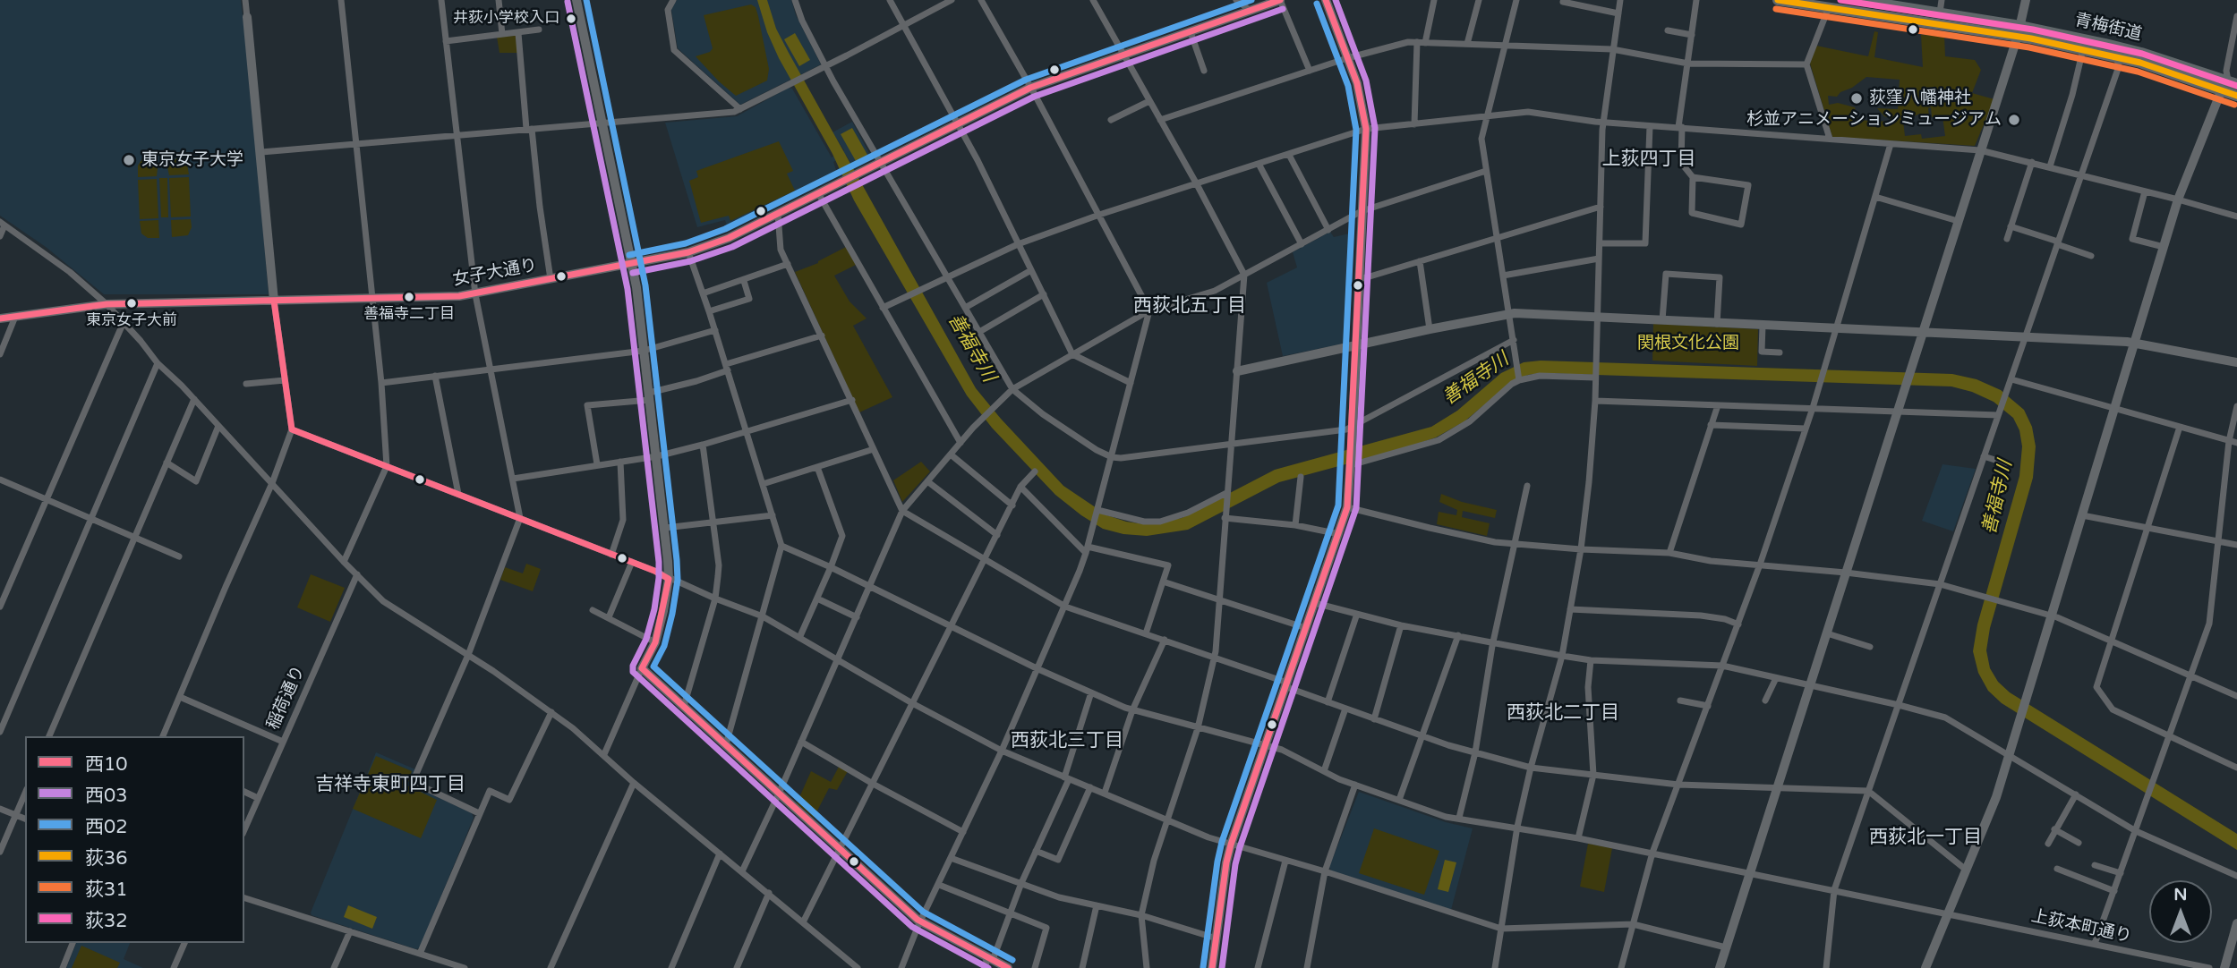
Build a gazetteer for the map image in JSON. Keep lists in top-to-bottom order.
{
  "streets": {
    "main road": ["青梅街道"],
    "street": ["女子大通り", "稲荷通り", "上荻本町通り"]
  },
  "districts": [
    "上荻四丁目",
    "西荻北五丁目",
    "西荻北二丁目",
    "西荻北三丁目",
    "吉祥寺東町四丁目",
    "西荻北一丁目"
  ],
  "water": ["善福寺川"],
  "parks": ["関根文化公園"],
  "places": [
    "井荻小学校入口",
    "荻窪八幡神社",
    "杉並アニメーションミュージアム",
    "東京女子大学",
    "善福寺二丁目",
    "東京女子大前"
  ],
  "lines": [
    "transit line 西10",
    "transit line 西03",
    "transit line 西02",
    "transit line 荻36",
    "transit line 荻32",
    "transit line 荻31"
  ],
  "legend": [
    "西10",
    "西03",
    "西02",
    "荻36",
    "荻31",
    "荻32"
  ],
  "north": "top"
}
